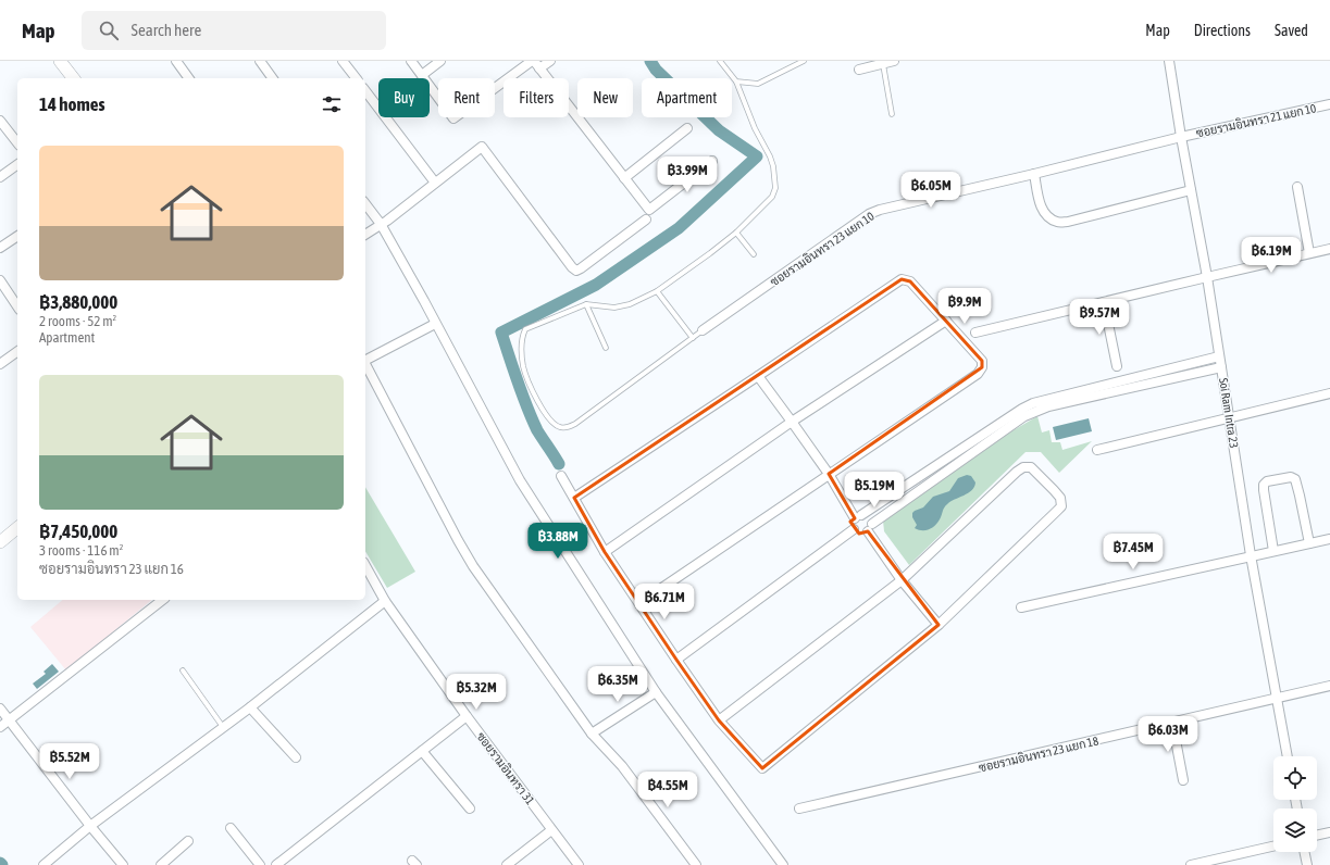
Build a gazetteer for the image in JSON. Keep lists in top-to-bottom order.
{
  "streets": {
    "street": [
      "ซอยรามอินทรา 21 แยก 10",
      "ซอยรามอินทรา 23 แยก 10",
      "Soi Ram Intra 23",
      "ซอยรามอินทรา 23 แยก 18",
      "ซอยรามอินทรา 31"
    ]
  },
  "crossings": [
    ["ซอยรามอินทรา 21 แยก 10", "ซอยรามอินทรา 23 แยก 10"],
    ["ซอยรามอินทรา 21 แยก 10", "Soi Ram Intra 23"],
    ["ซอยรามอินทรา 23 แยก 10", "Soi Ram Intra 23"],
    ["Soi Ram Intra 23", "ซอยรามอินทรา 23 แยก 18"]
  ],
  "page": {
    "header": "Map",
    "search": "Search here",
    "nav": ["Map", "Directions", "Saved"],
    "chip": [
      "Buy",
      "Rent",
      "Filters",
      "New",
      "Apartment"
    ],
    "heading": "14 homes",
    "list": [
      {
        "name": "฿3,880,000",
        "note": "2 rooms · 52 m² · Apartment"
      },
      {
        "name": "฿7,450,000",
        "note": "3 rooms · 116 m² · ซอยรามอินทรา 23 แยก 16"
      }
    ],
    "price": [
      "฿3.99M",
      "฿6.05M",
      "฿6.19M",
      "฿9.9M",
      "฿9.57M",
      "฿5.19M",
      "฿3.88M",
      "฿7.45M",
      "฿6.71M",
      "฿6.35M",
      "฿5.32M",
      "฿6.03M",
      "฿5.52M",
      "฿4.55M"
    ]
  }
}
